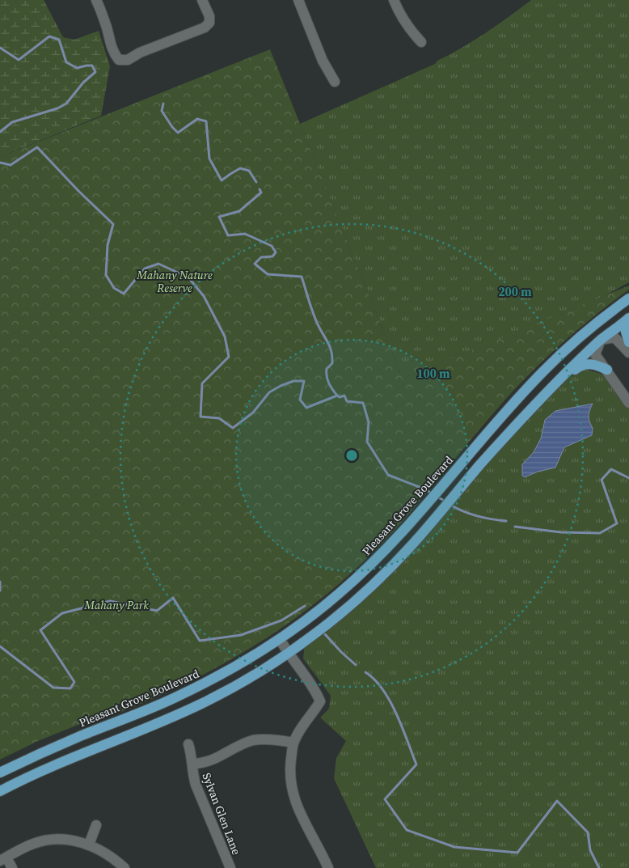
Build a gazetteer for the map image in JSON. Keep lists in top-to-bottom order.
{
  "streets": {
    "main road": ["Pleasant Grove Boulevard"],
    "street": ["Sylvan Glen Lane"]
  },
  "parks": ["Mahany Nature Reserve", "Mahany Park"],
  "rings": ["200 m", "100 m"]
}
